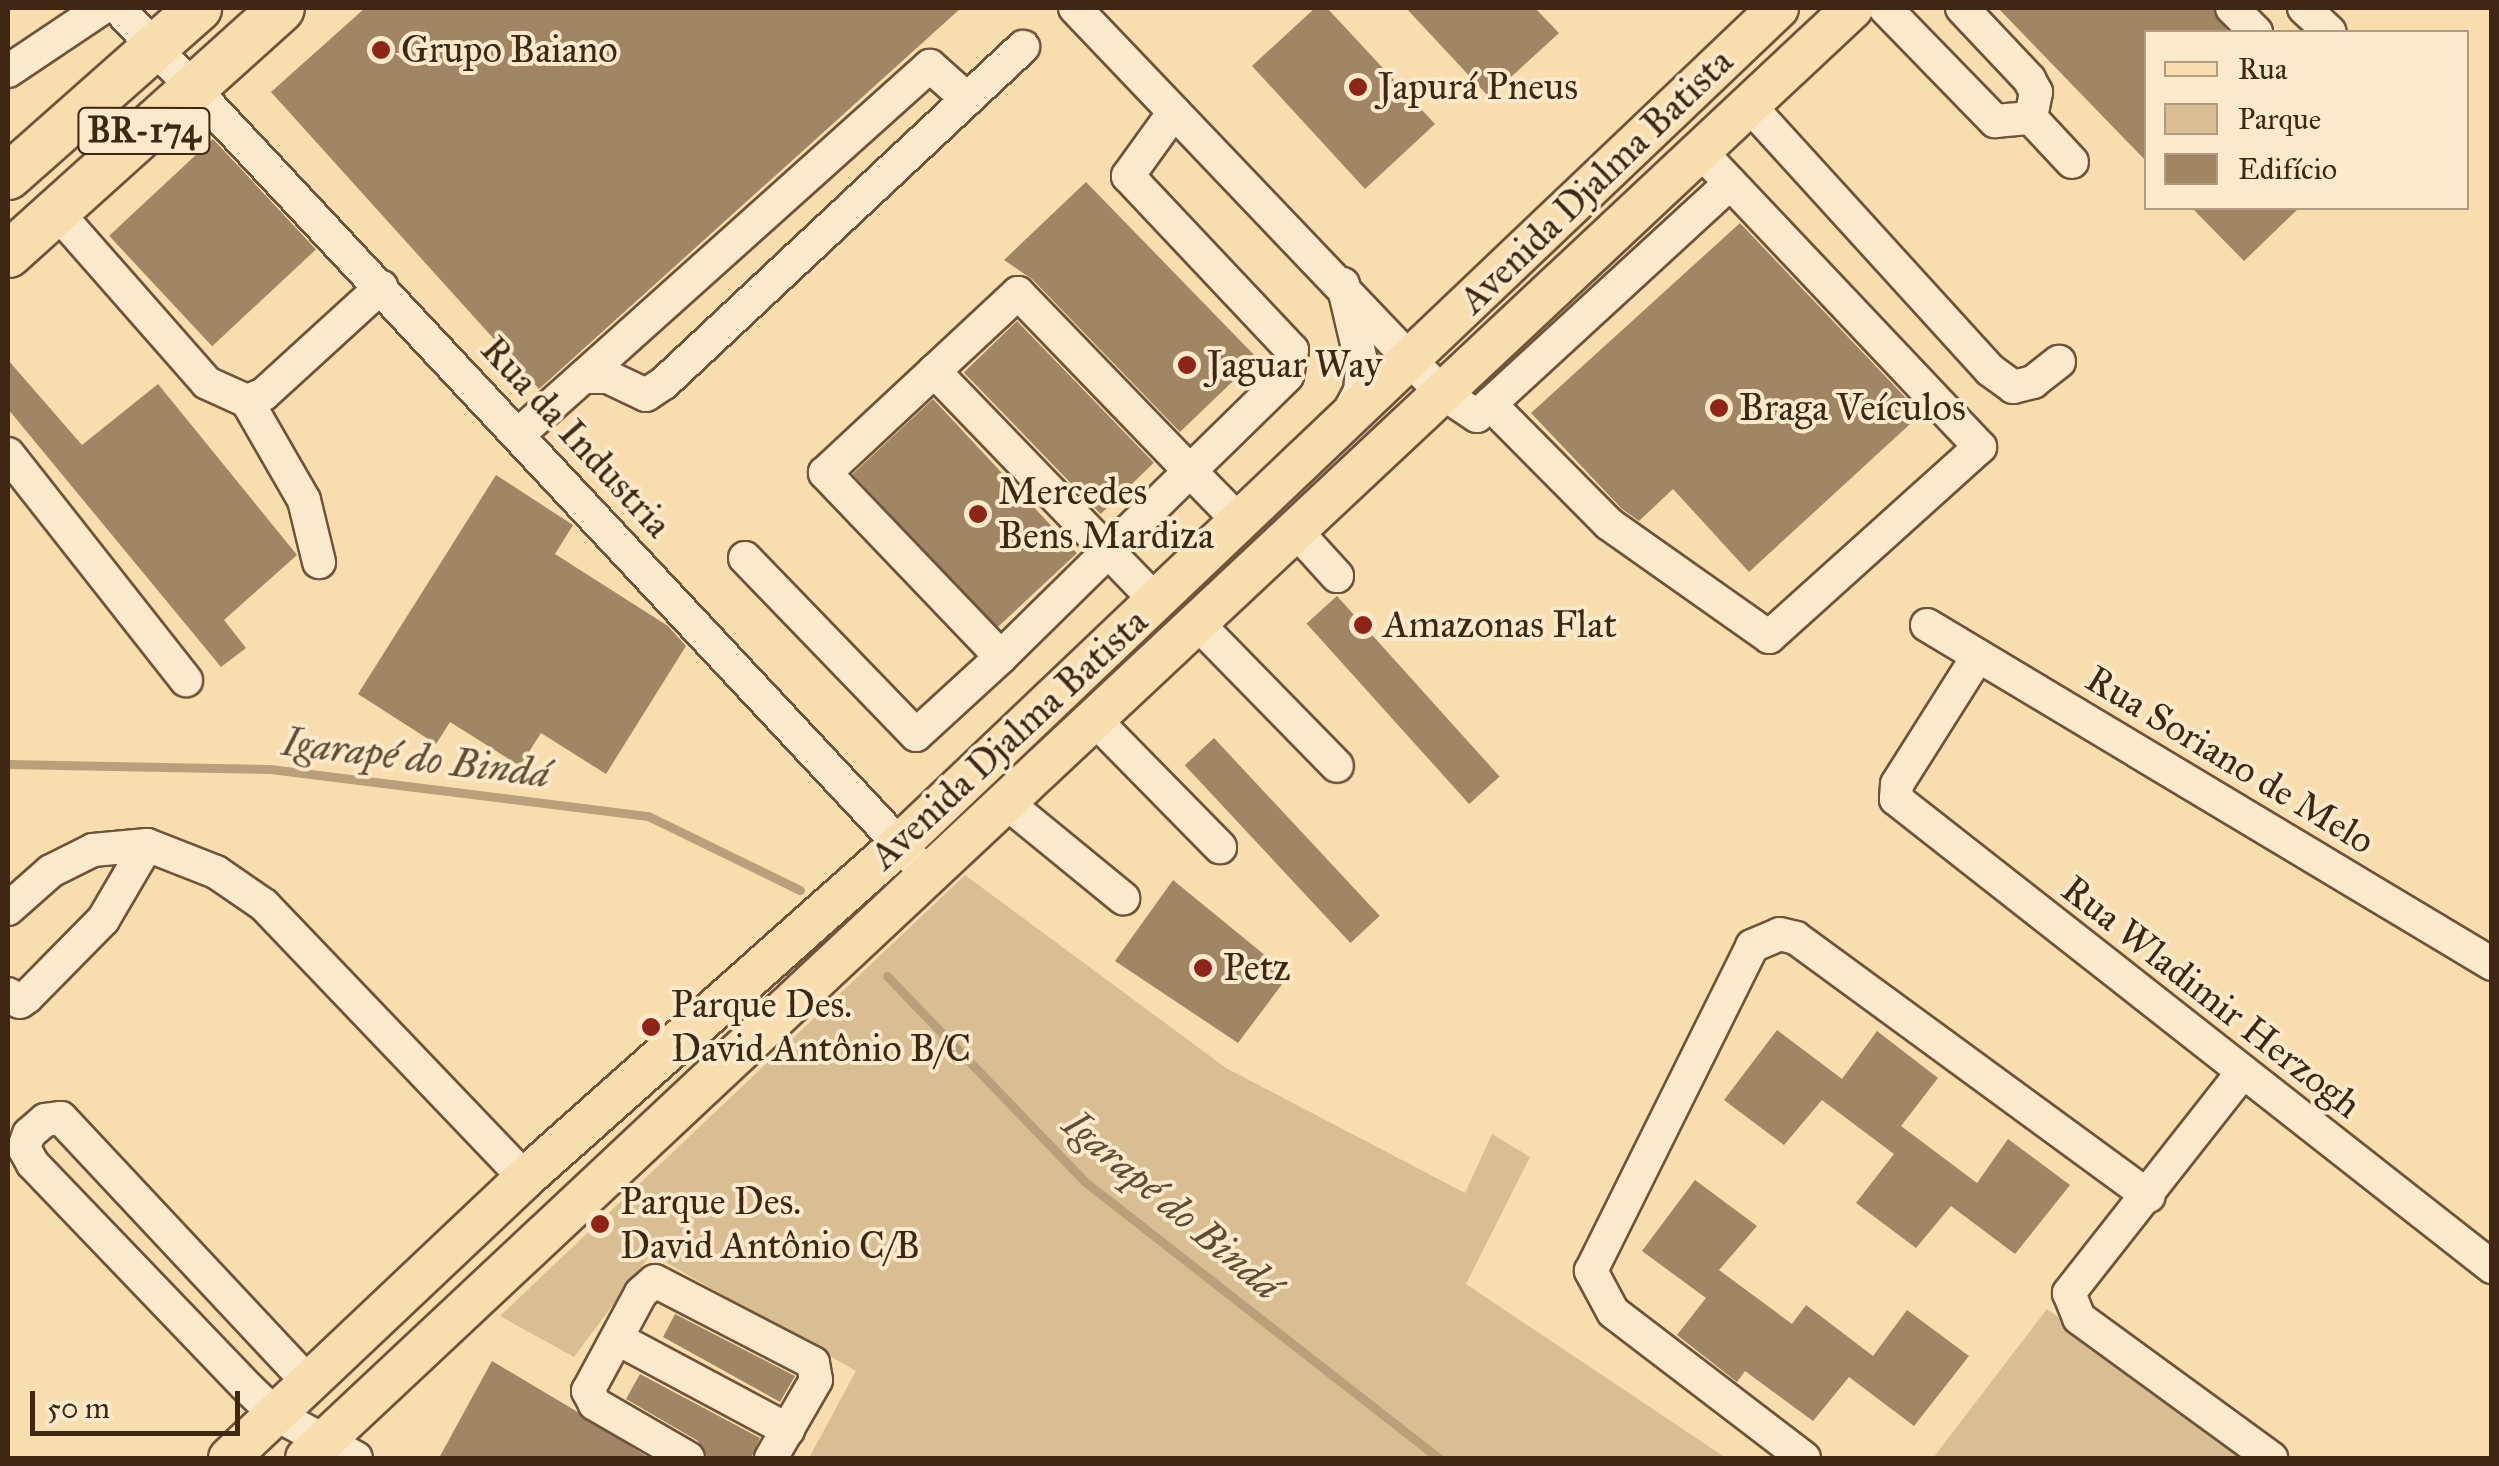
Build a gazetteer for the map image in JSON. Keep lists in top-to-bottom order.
{
  "streets": {
    "highway": ["BR-174"],
    "main road": ["Avenida Djalma Batista"],
    "street": ["Rua da Industria", "Rua Soriano de Melo", "Rua Wladimir Herzogh"]
  },
  "crossings": [
    ["BR-174", "Rua da Industria"],
    ["Avenida Djalma Batista", "Rua da Industria"],
    ["Rua Soriano de Melo", "Rua Wladimir Herzogh"]
  ],
  "water": ["Igarapé do Bindá"],
  "places": [
    "Grupo Baiano",
    "Japurá Pneus",
    "Jaguar Way",
    "Braga Veículos",
    "Mercedes Bens Mardiza",
    "Amazonas Flat",
    "Petz",
    "Parque Des. David Antônio B/C",
    "Parque Des. David Antônio C/B"
  ],
  "legend": ["Rua", "Parque", "Edifício"],
  "scale_bar": "50 m"
}
